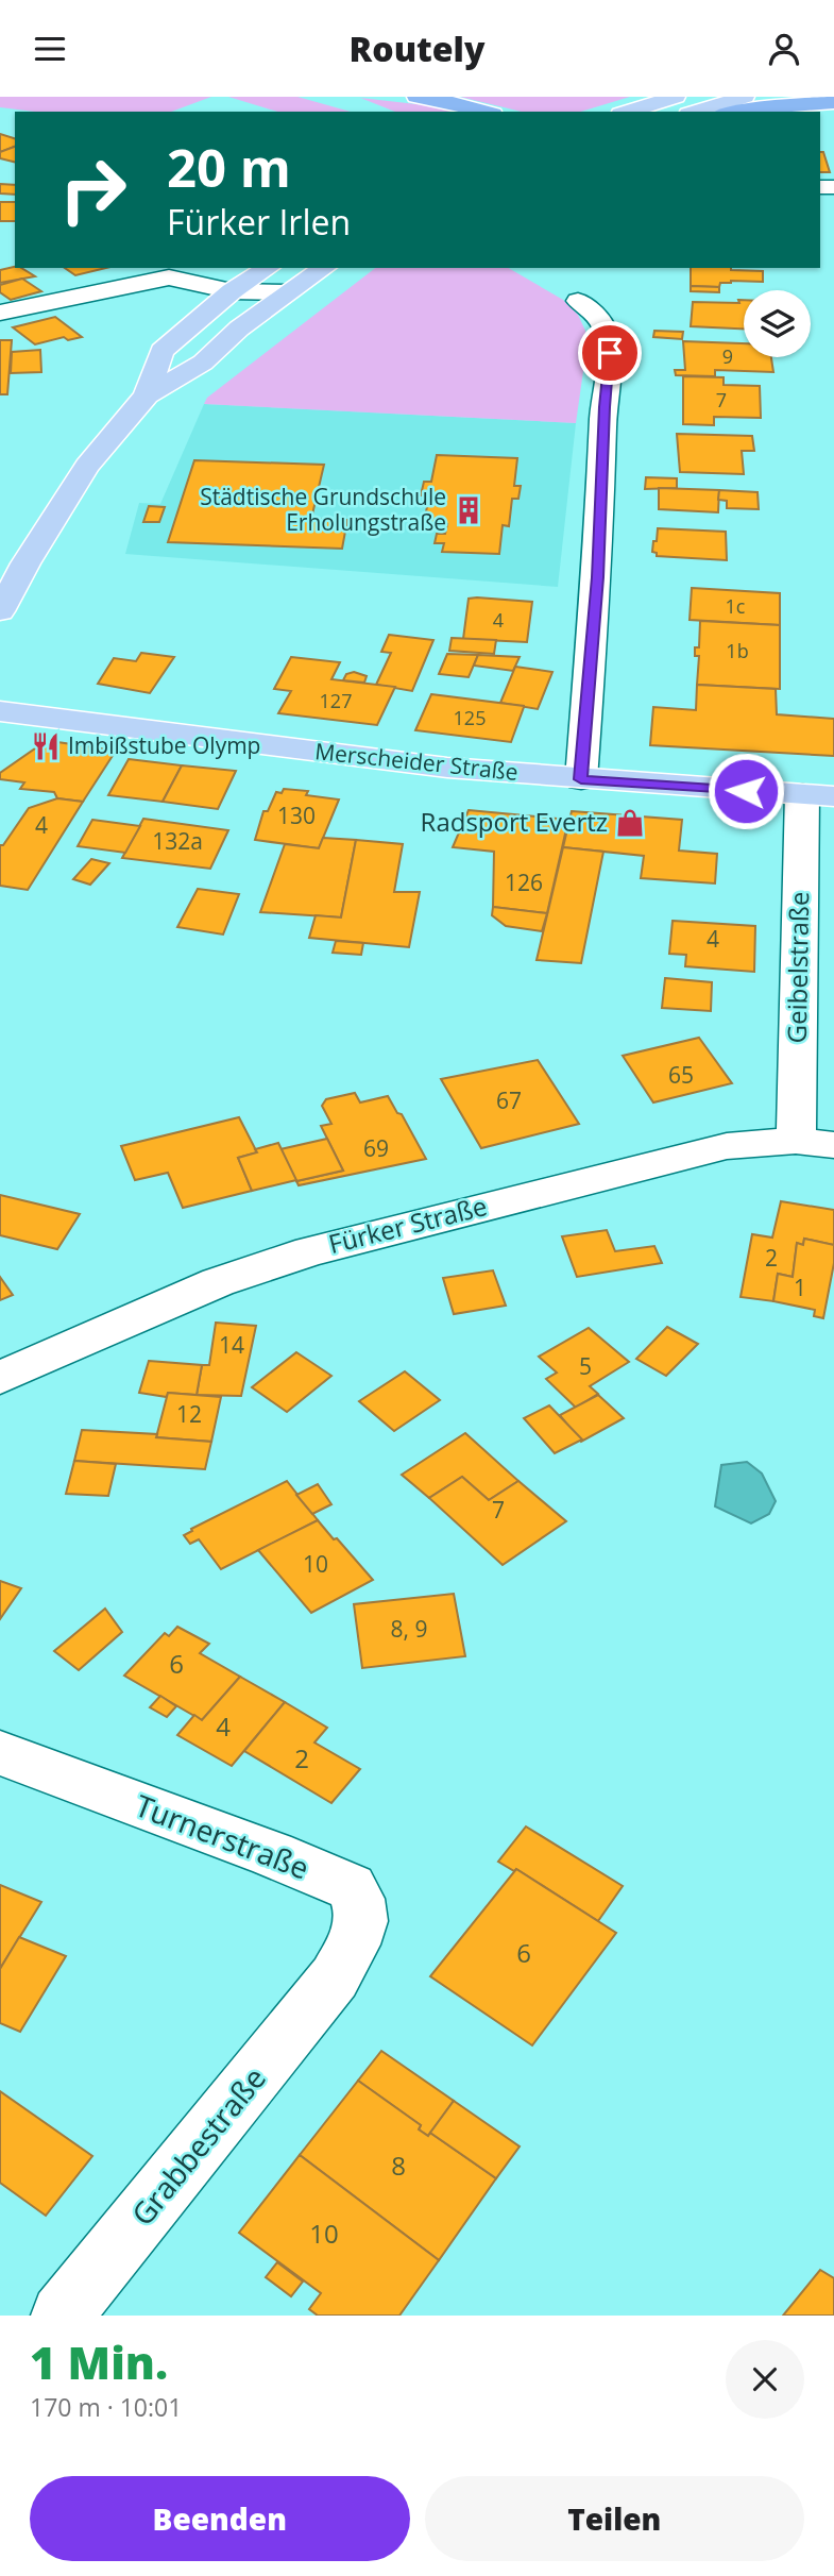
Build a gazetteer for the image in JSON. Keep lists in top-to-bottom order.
{
  "streets": {
    "main road": ["Merscheider Straße"],
    "street": [
      "Geibelstraße",
      "Fürker Straße",
      "Turnerstraße",
      "Grabbestraße"
    ]
  },
  "crossings": [
    ["Merscheider Straße", "Geibelstraße"],
    ["Geibelstraße", "Fürker Straße"],
    ["Turnerstraße", "Grabbestraße"]
  ],
  "places": {
    "building": ["Städtische Grundschule Erholungstraße"],
    "restaurant": ["Imbißstube Olymp"],
    "shop": ["Radsport Evertz"]
  },
  "house_numbers": [
    "9",
    "7",
    "1c",
    "4",
    "1b",
    "127",
    "125",
    "130",
    "4",
    "132a",
    "126",
    "4",
    "65",
    "67",
    "69",
    "2",
    "1",
    "14",
    "5",
    "12",
    "7",
    "10",
    "8, 9",
    "6",
    "4",
    "2",
    "6",
    "8",
    "10"
  ],
  "page": {
    "header": "Routely",
    "turn": ["20 m", "Fürker Irlen"],
    "heading": ["1 Min.", "170 m · 10:01"],
    "buttons": ["Beenden", "Teilen"]
  }
}
